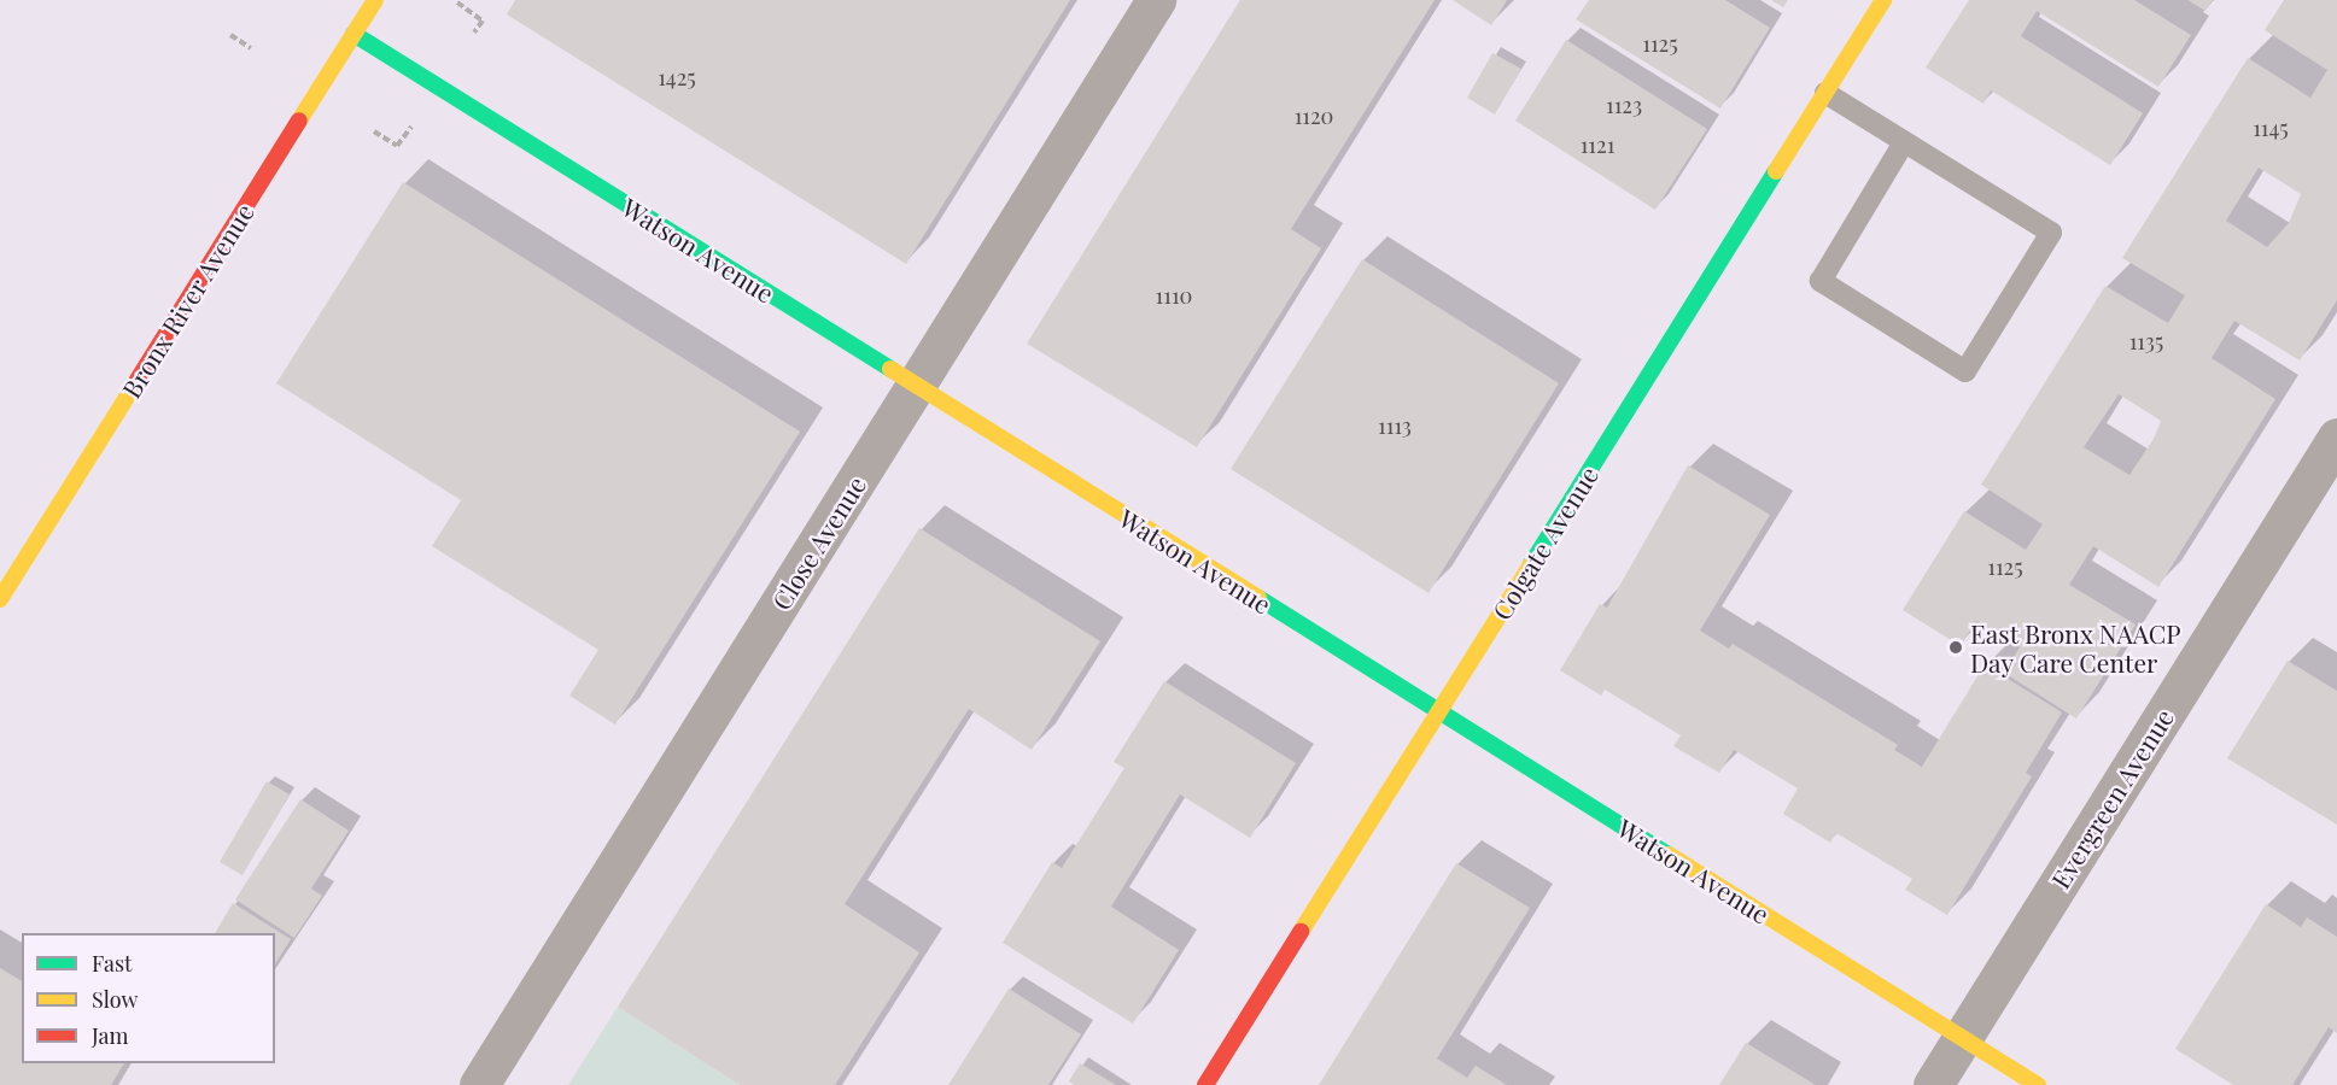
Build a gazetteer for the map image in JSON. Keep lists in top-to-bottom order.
{
  "streets": {
    "street": [
      "Watson Avenue",
      "Bronx River Avenue",
      "Close Avenue",
      "Colgate Avenue",
      "Evergreen Avenue"
    ]
  },
  "crossings": [
    ["Watson Avenue", "Bronx River Avenue"],
    ["Watson Avenue", "Close Avenue"],
    ["Watson Avenue", "Colgate Avenue"],
    ["Watson Avenue", "Evergreen Avenue"]
  ],
  "places": ["East Bronx NAACP Day Care Center"],
  "house_numbers": [
    "1125",
    "1425",
    "1123",
    "1120",
    "1145",
    "1121",
    "1110",
    "1135",
    "1113",
    "1125"
  ],
  "legend": ["Fast", "Slow", "Jam"]
}
